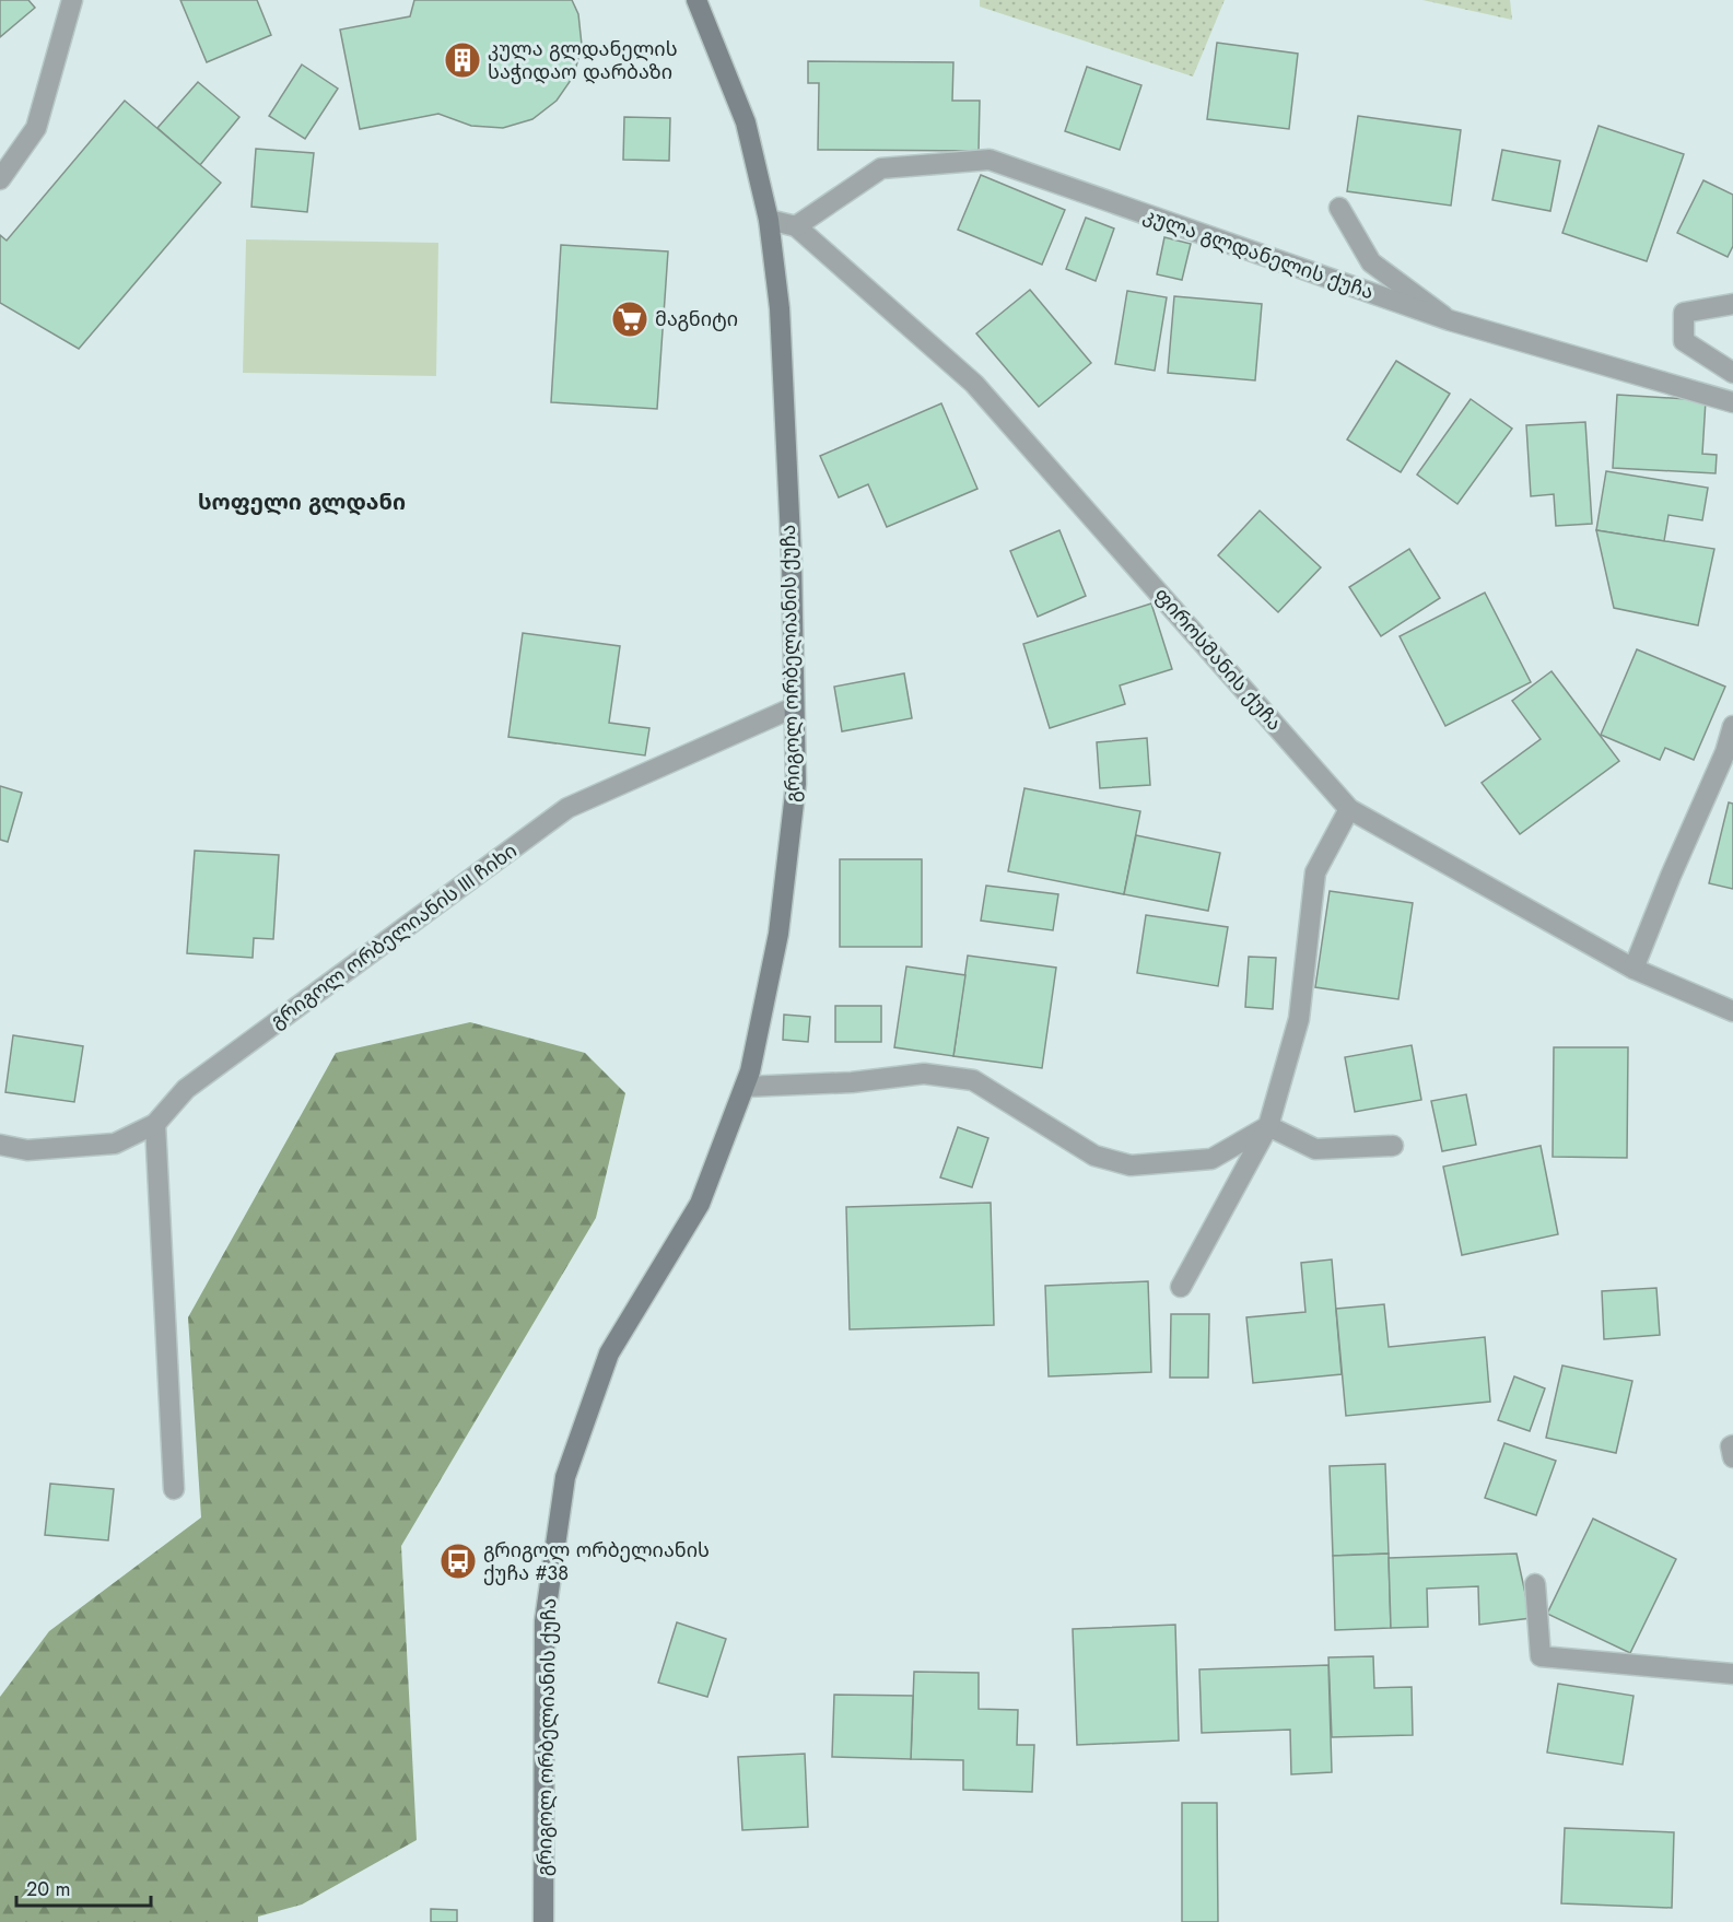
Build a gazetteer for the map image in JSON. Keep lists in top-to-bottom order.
{
  "streets": {
    "main road": ["გრიგოლ ორბელიანის ქუჩა"],
    "street": ["კულა გლდანელის ქუჩა", "ფიროსმანის ქუჩა", "გრიგოლ ორბელიანის III ჩიხი"]
  },
  "crossings": [
    ["კულა გლდანელის ქუჩა", "ფიროსმანის ქუჩა"],
    ["ფიროსმანის ქუჩა", "გრიგოლ ორბელიანის ქუჩა"],
    ["გრიგოლ ორბელიანის ქუჩა", "გრიგოლ ორბელიანის III ჩიხი"]
  ],
  "districts": ["სოფელი გლდანი"],
  "places": {
    "building": ["კულა გლდანელის საჭიდაო დარბაზი"],
    "supermarket": ["მაგნიტი"],
    "bus stop": ["გრიგოლ ორბელიანის ქუჩა #38"]
  },
  "scale_bar": "20 m"
}
